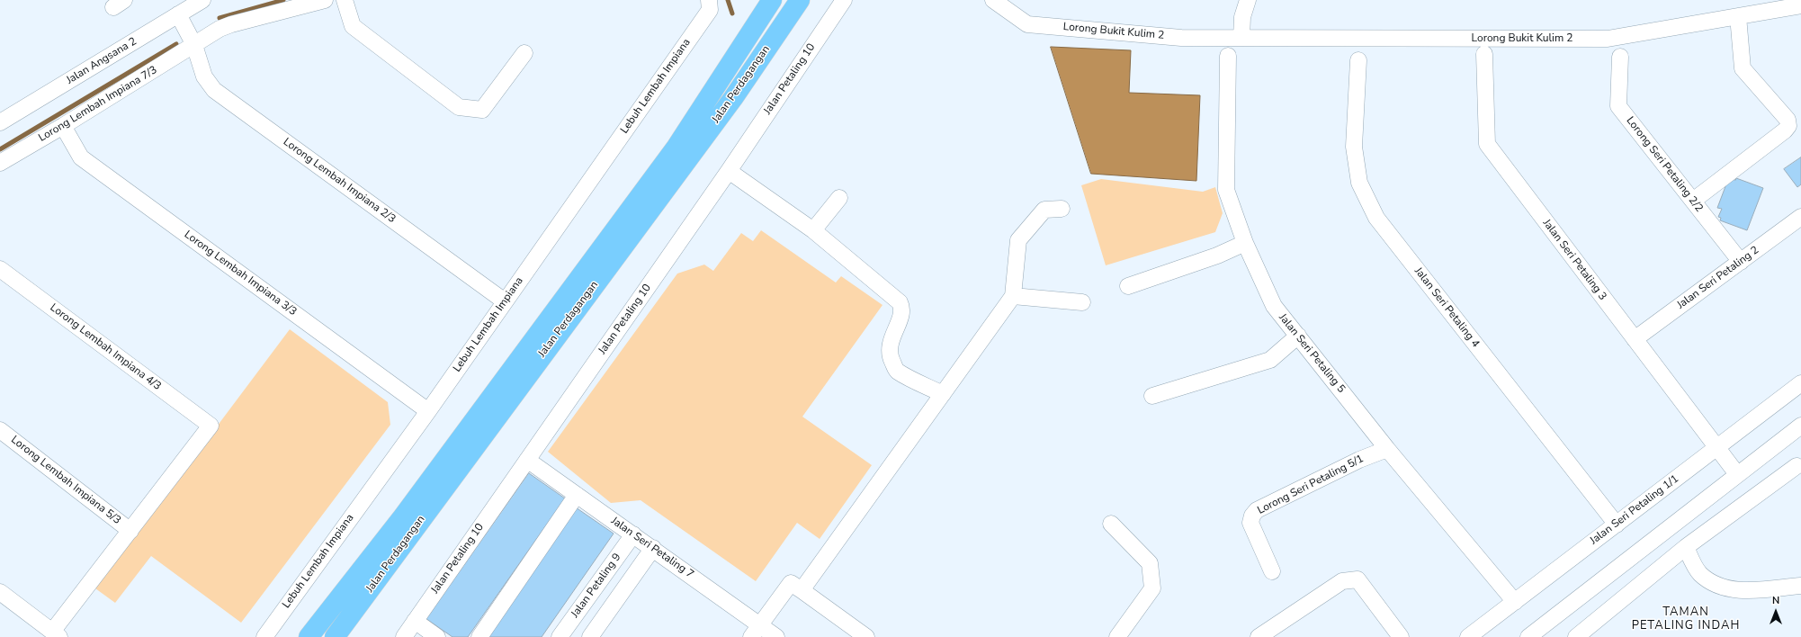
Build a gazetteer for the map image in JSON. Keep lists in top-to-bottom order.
{
  "streets": {
    "main road": ["Jalan Perdagangan"],
    "street": [
      "Lorong Bukit Kulim 2",
      "Jalan Angsana 2",
      "Jalan Petaling 10",
      "Lebuh Lembah Impiana",
      "Lorong Lembah Impiana 7/3",
      "Lorong Seri Petaling 2/2",
      "Lorong Lembah Impiana 2/3",
      "Jalan Seri Petaling 3",
      "Lorong Lembah Impiana 3/3",
      "Jalan Seri Petaling 2",
      "Jalan Seri Petaling 4",
      "Lorong Lembah Impiana 4/3",
      "Jalan Seri Petaling 5",
      "Lorong Lembah Impiana 5/3",
      "Lorong Seri Petaling 5/1",
      "Jalan Seri Petaling 1/1",
      "Jalan Seri Petaling 7",
      "Jalan Petaling 9"
    ]
  },
  "crossings": [
    ["Jalan Angsana 2", "Lorong Lembah Impiana 2/3"],
    ["Jalan Petaling 10", "Jalan Seri Petaling 7"],
    ["Lebuh Lembah Impiana", "Lorong Lembah Impiana 2/3"],
    ["Lebuh Lembah Impiana", "Lorong Lembah Impiana 3/3"],
    ["Lorong Lembah Impiana 7/3", "Lorong Lembah Impiana 2/3"],
    ["Lorong Lembah Impiana 7/3", "Lorong Lembah Impiana 3/3"],
    ["Lorong Seri Petaling 2/2", "Jalan Seri Petaling 2"],
    ["Jalan Seri Petaling 3", "Jalan Seri Petaling 2"],
    ["Jalan Seri Petaling 3", "Jalan Seri Petaling 1/1"],
    ["Jalan Seri Petaling 4", "Jalan Seri Petaling 1/1"],
    ["Lorong Lembah Impiana 4/3", "Lorong Lembah Impiana 5/3"],
    ["Jalan Seri Petaling 5", "Lorong Seri Petaling 5/1"],
    ["Jalan Seri Petaling 5", "Jalan Seri Petaling 1/1"],
    ["Jalan Seri Petaling 7", "Jalan Petaling 9"]
  ],
  "districts": ["TAMAN PETALING INDAH"],
  "north": "top"
}
